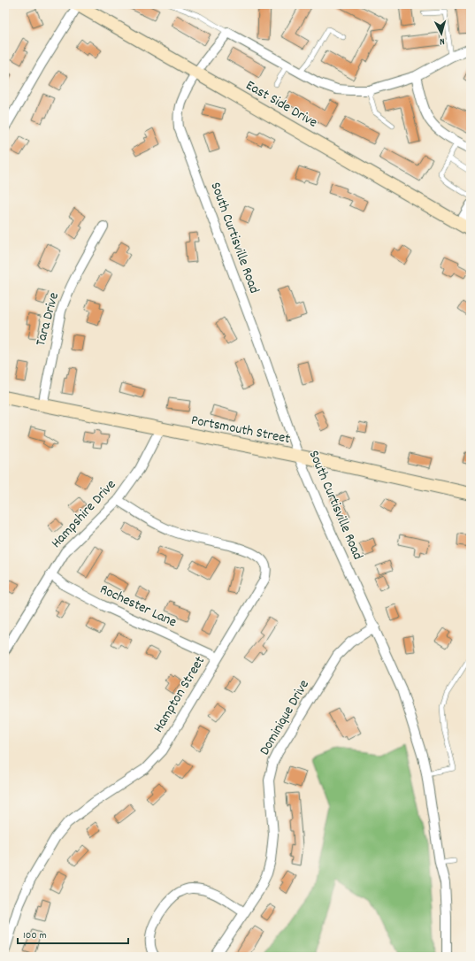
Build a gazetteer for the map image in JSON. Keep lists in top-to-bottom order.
{
  "streets": {
    "street": [
      "East Side Drive",
      "South Curtisville Road",
      "Tara Drive",
      "Portsmouth Street",
      "Hampshire Drive",
      "Rochester Lane",
      "Hampton Street",
      "Dominique Drive"
    ]
  },
  "crossings": [
    ["East Side Drive", "South Curtisville Road"],
    ["South Curtisville Road", "Portsmouth Street"],
    ["South Curtisville Road", "Dominique Drive"],
    ["Tara Drive", "Portsmouth Street"],
    ["Portsmouth Street", "Hampshire Drive"],
    ["Hampshire Drive", "Rochester Lane"],
    ["Hampshire Drive", "Hampton Street"],
    ["Rochester Lane", "Hampton Street"]
  ],
  "scale_bar": "100 m",
  "north": "bottom"
}
